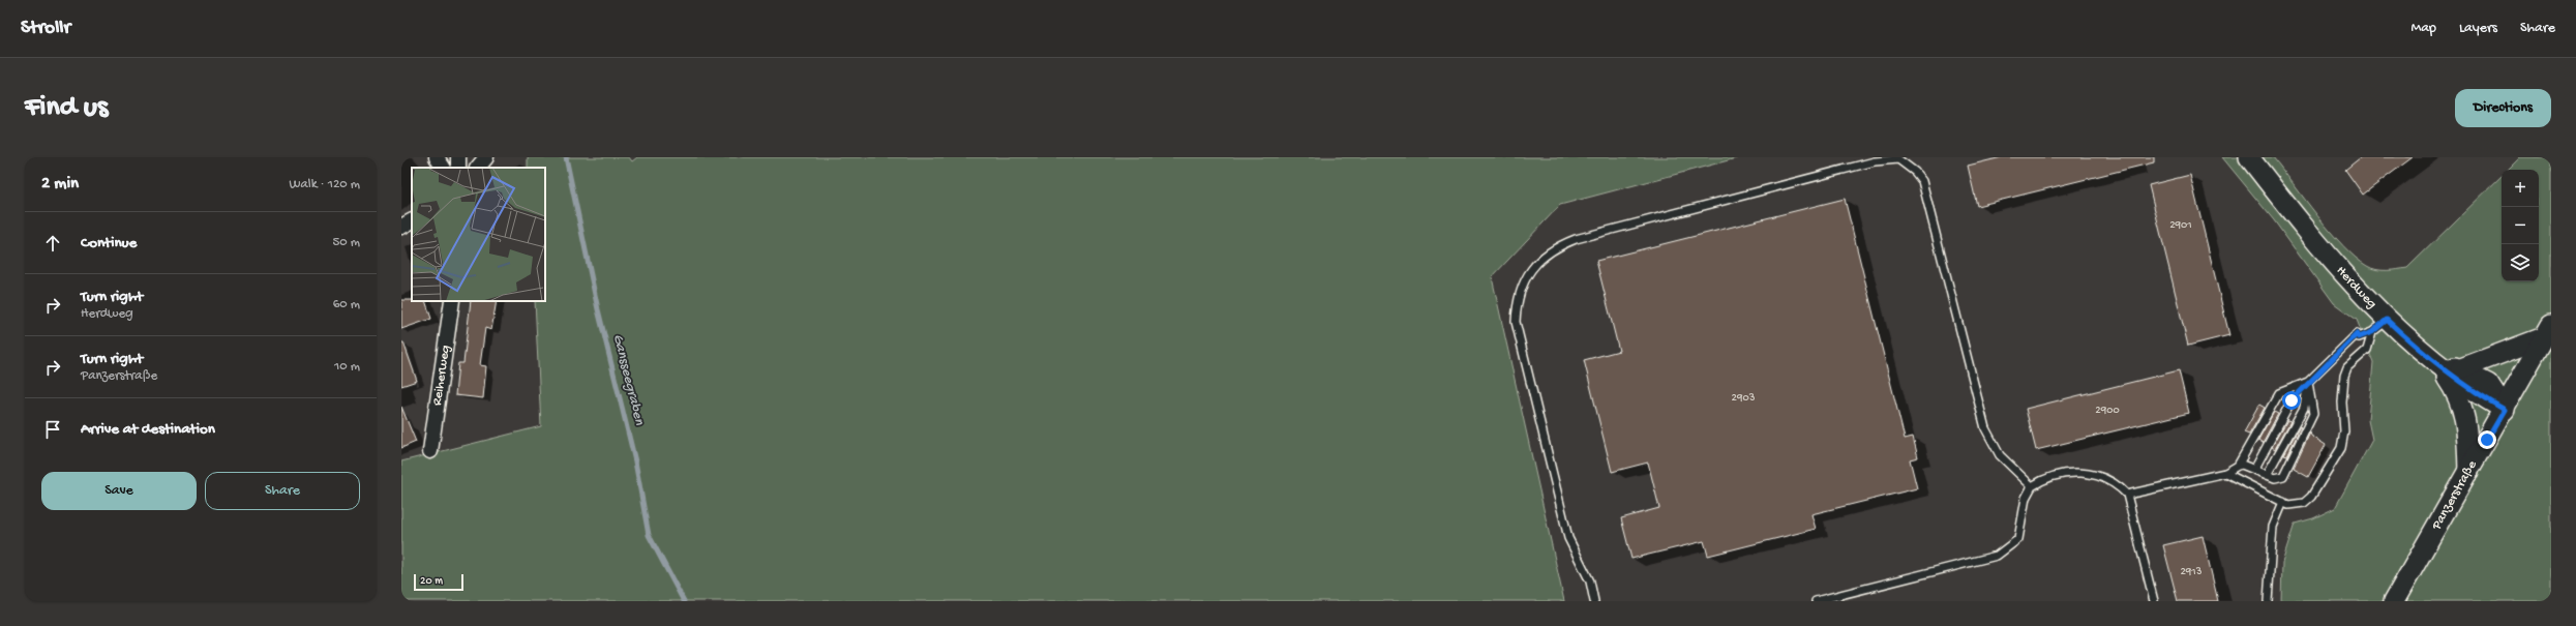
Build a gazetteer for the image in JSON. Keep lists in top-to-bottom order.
{
  "streets": {
    "street": ["Herdweg", "Reiherweg", "Panzerstraße"]
  },
  "crossings": [
    ["Herdweg", "Panzerstraße"]
  ],
  "water": ["Gansseegraben"],
  "house_numbers": [
    "2901",
    "2903",
    "2900",
    "2913"
  ],
  "scale_bar": "20 m",
  "page": {
    "header": "Strollr",
    "nav": ["Map", "Layers", "Share"],
    "buttons": [
      "Directions",
      ["Save", "Share"]
    ],
    "title": "Find us",
    "heading": ["2 min", "Walk · 120 m"],
    "map_buttons": ["+", "−"],
    "list": [
      ["Continue", "50 m"],
      ["Turn right", "Herdweg", "60 m"],
      ["Turn right", "Panzerstraße", "10 m"],
      "Arrive at destination"
    ],
    "scale": "20 m"
  }
}
